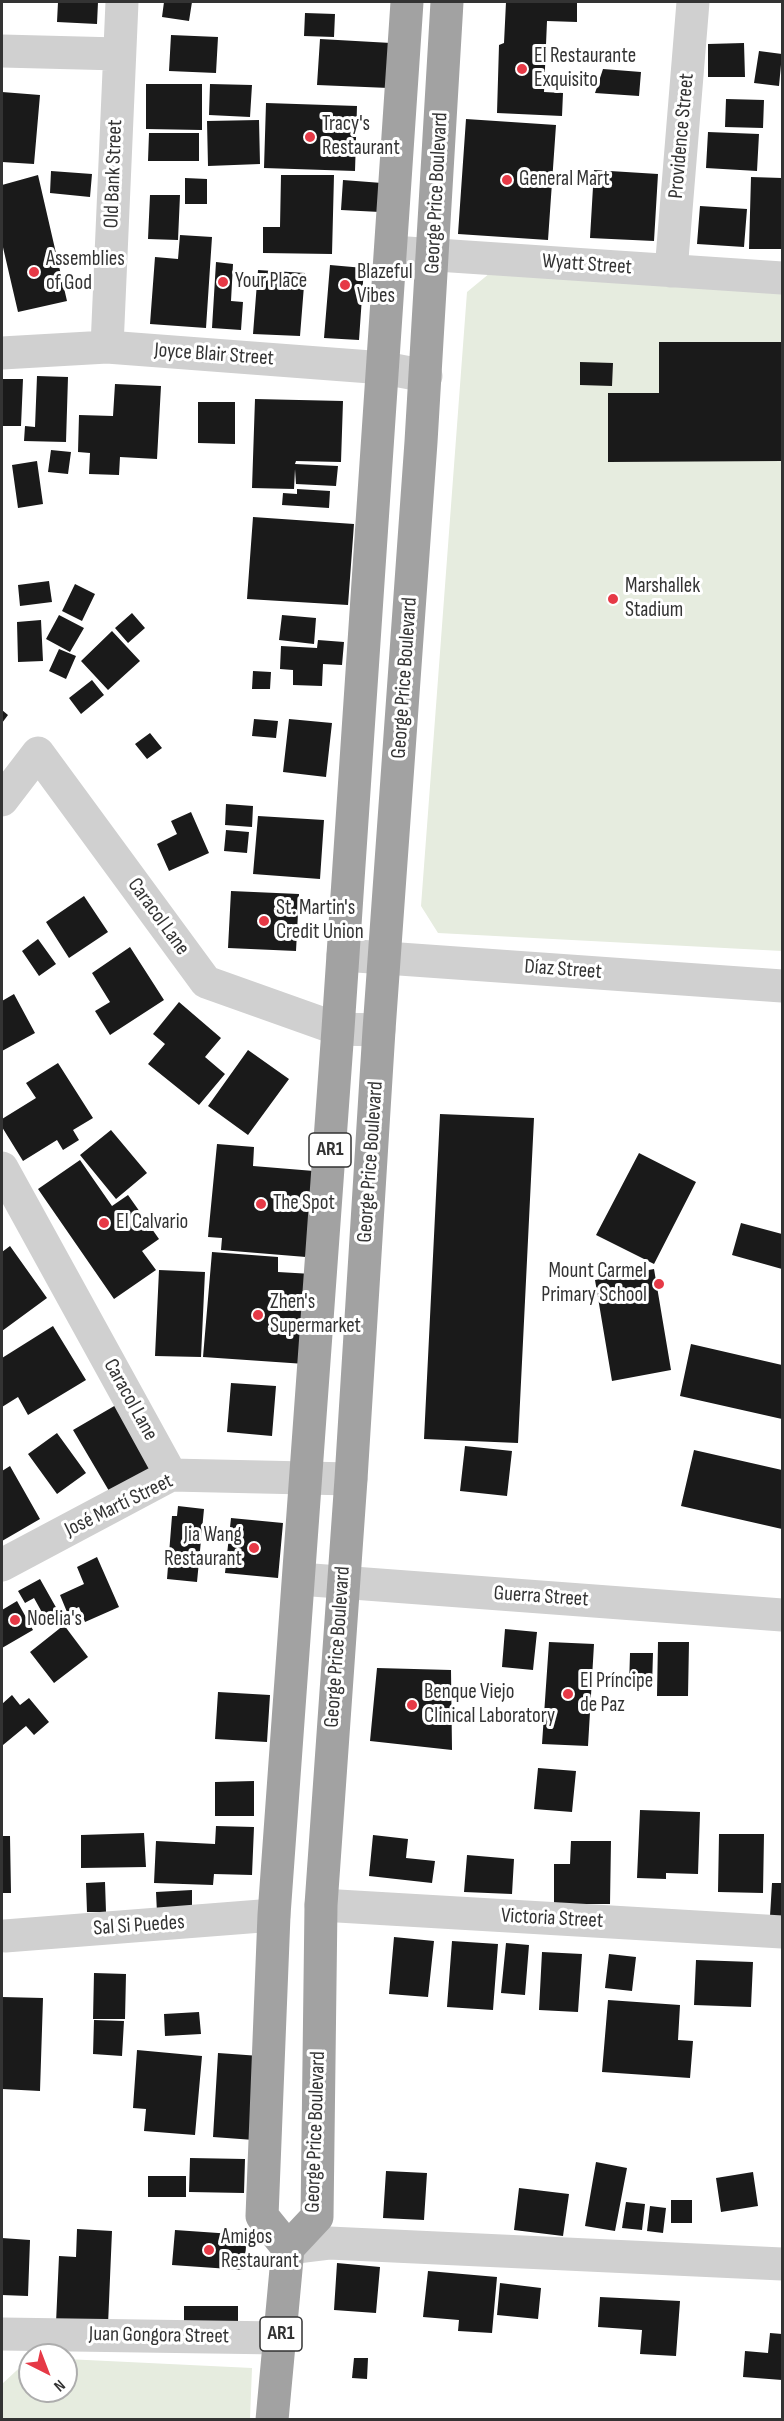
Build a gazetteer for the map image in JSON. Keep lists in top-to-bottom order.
{
  "streets": {
    "highway": ["George Price Boulevard", "AR1"],
    "street": [
      "Providence Street",
      "Old Bank Street",
      "Wyatt Street",
      "Joyce Blair Street",
      "Caracol Lane",
      "Díaz Street",
      "José Martí Street",
      "Guerra Street",
      "Victoria Street",
      "Sal Si Puedes",
      "Juan Gongora Street"
    ]
  },
  "crossings": [
    ["Providence Street", "Wyatt Street"],
    ["Old Bank Street", "Joyce Blair Street"],
    ["George Price Boulevard", "Wyatt Street"],
    ["George Price Boulevard", "Joyce Blair Street"],
    ["George Price Boulevard", "Caracol Lane"],
    ["George Price Boulevard", "Díaz Street"],
    ["George Price Boulevard", "AR1"],
    ["George Price Boulevard", "José Martí Street"],
    ["George Price Boulevard", "Guerra Street"],
    ["George Price Boulevard", "Victoria Street"],
    ["George Price Boulevard", "Sal Si Puedes"],
    ["Caracol Lane", "José Martí Street"],
    ["AR1", "Juan Gongora Street"]
  ],
  "places": [
    "El Restaurante Exquisito",
    "Tracy's Restaurant",
    "General Mart",
    "Assemblies of God",
    "Your Place",
    "Blazeful Vibes",
    "Marshallek Stadium",
    "St. Martin's Credit Union",
    "The Spot",
    "El Calvario",
    "Mount Carmel Primary School",
    "Zhen's Supermarket",
    "Jia Wang Restaurant",
    "Noelia's",
    "El Príncipe de Paz",
    "Benque Viejo Clinical Laboratory",
    "Amigos Restaurant"
  ],
  "north": "bottom right"
}
